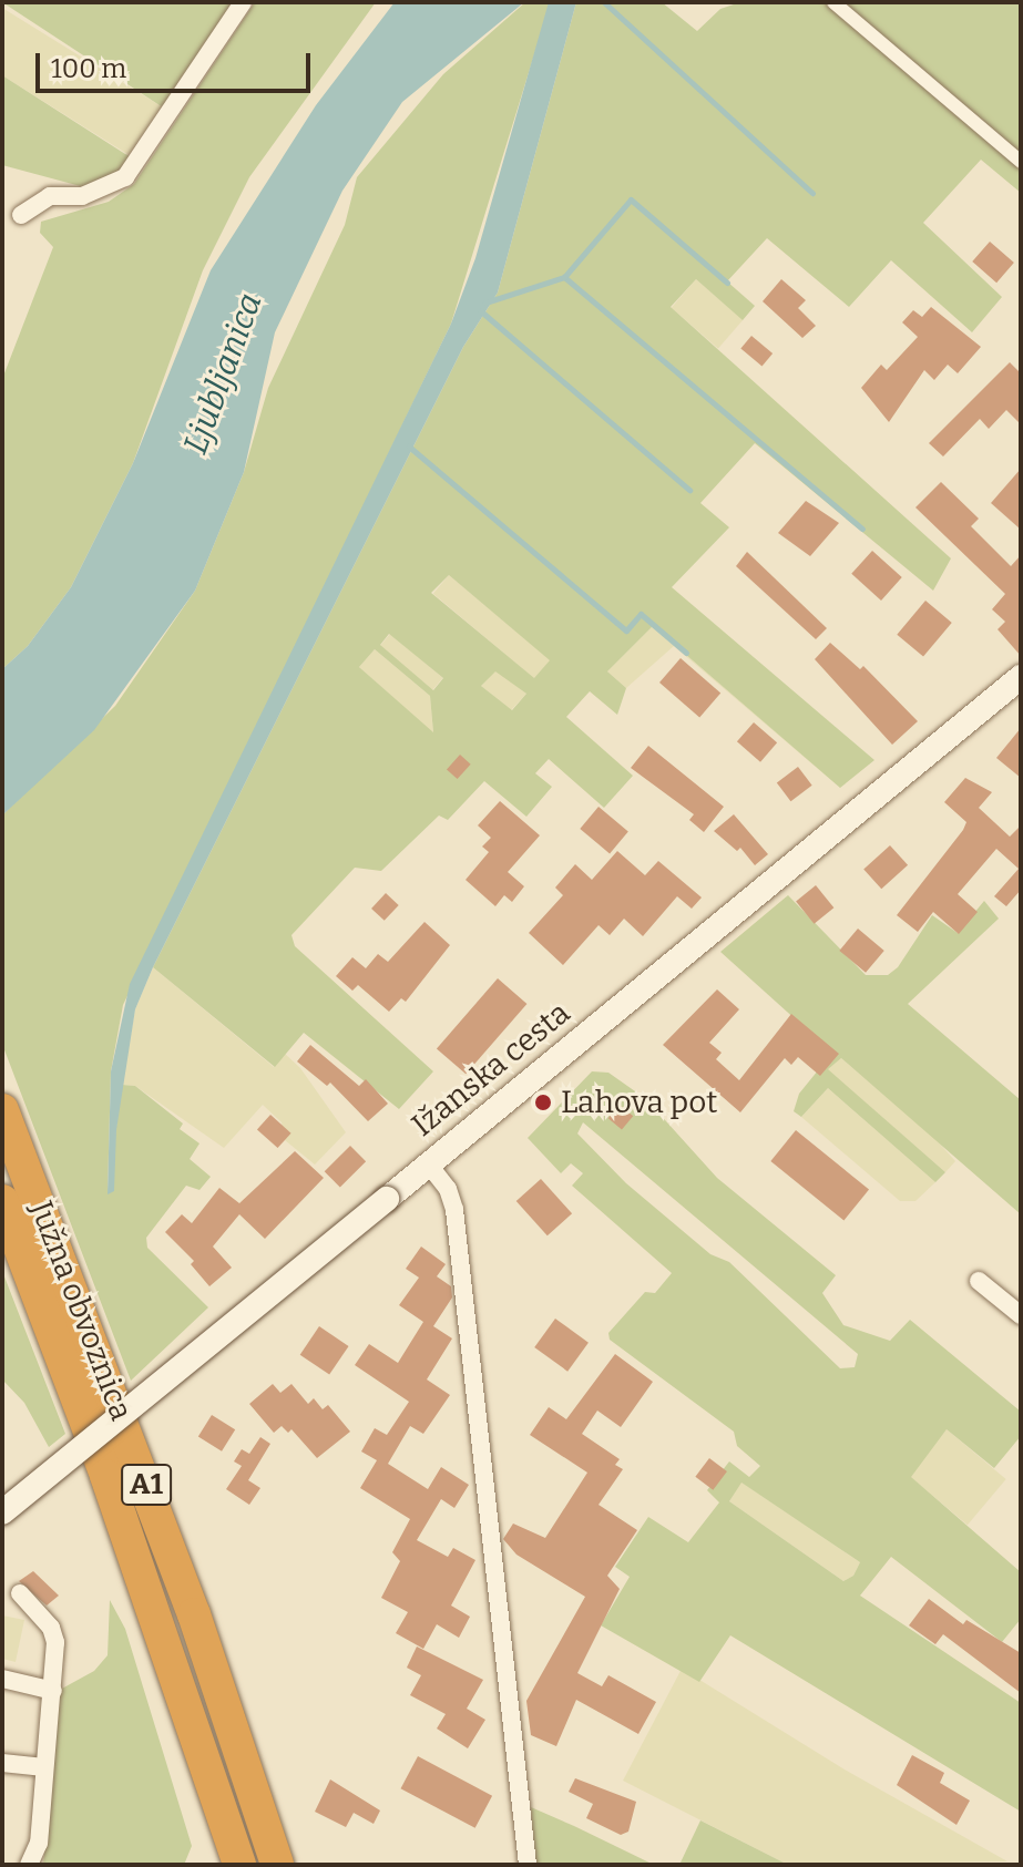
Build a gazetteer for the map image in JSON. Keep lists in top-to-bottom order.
{
  "streets": {
    "highway": ["Južna obvoznica", "A1"],
    "main road": ["Ižanska cesta"]
  },
  "water": ["Ljubljanica"],
  "places": ["Lahova pot"],
  "scale_bar": "100 m"
}
